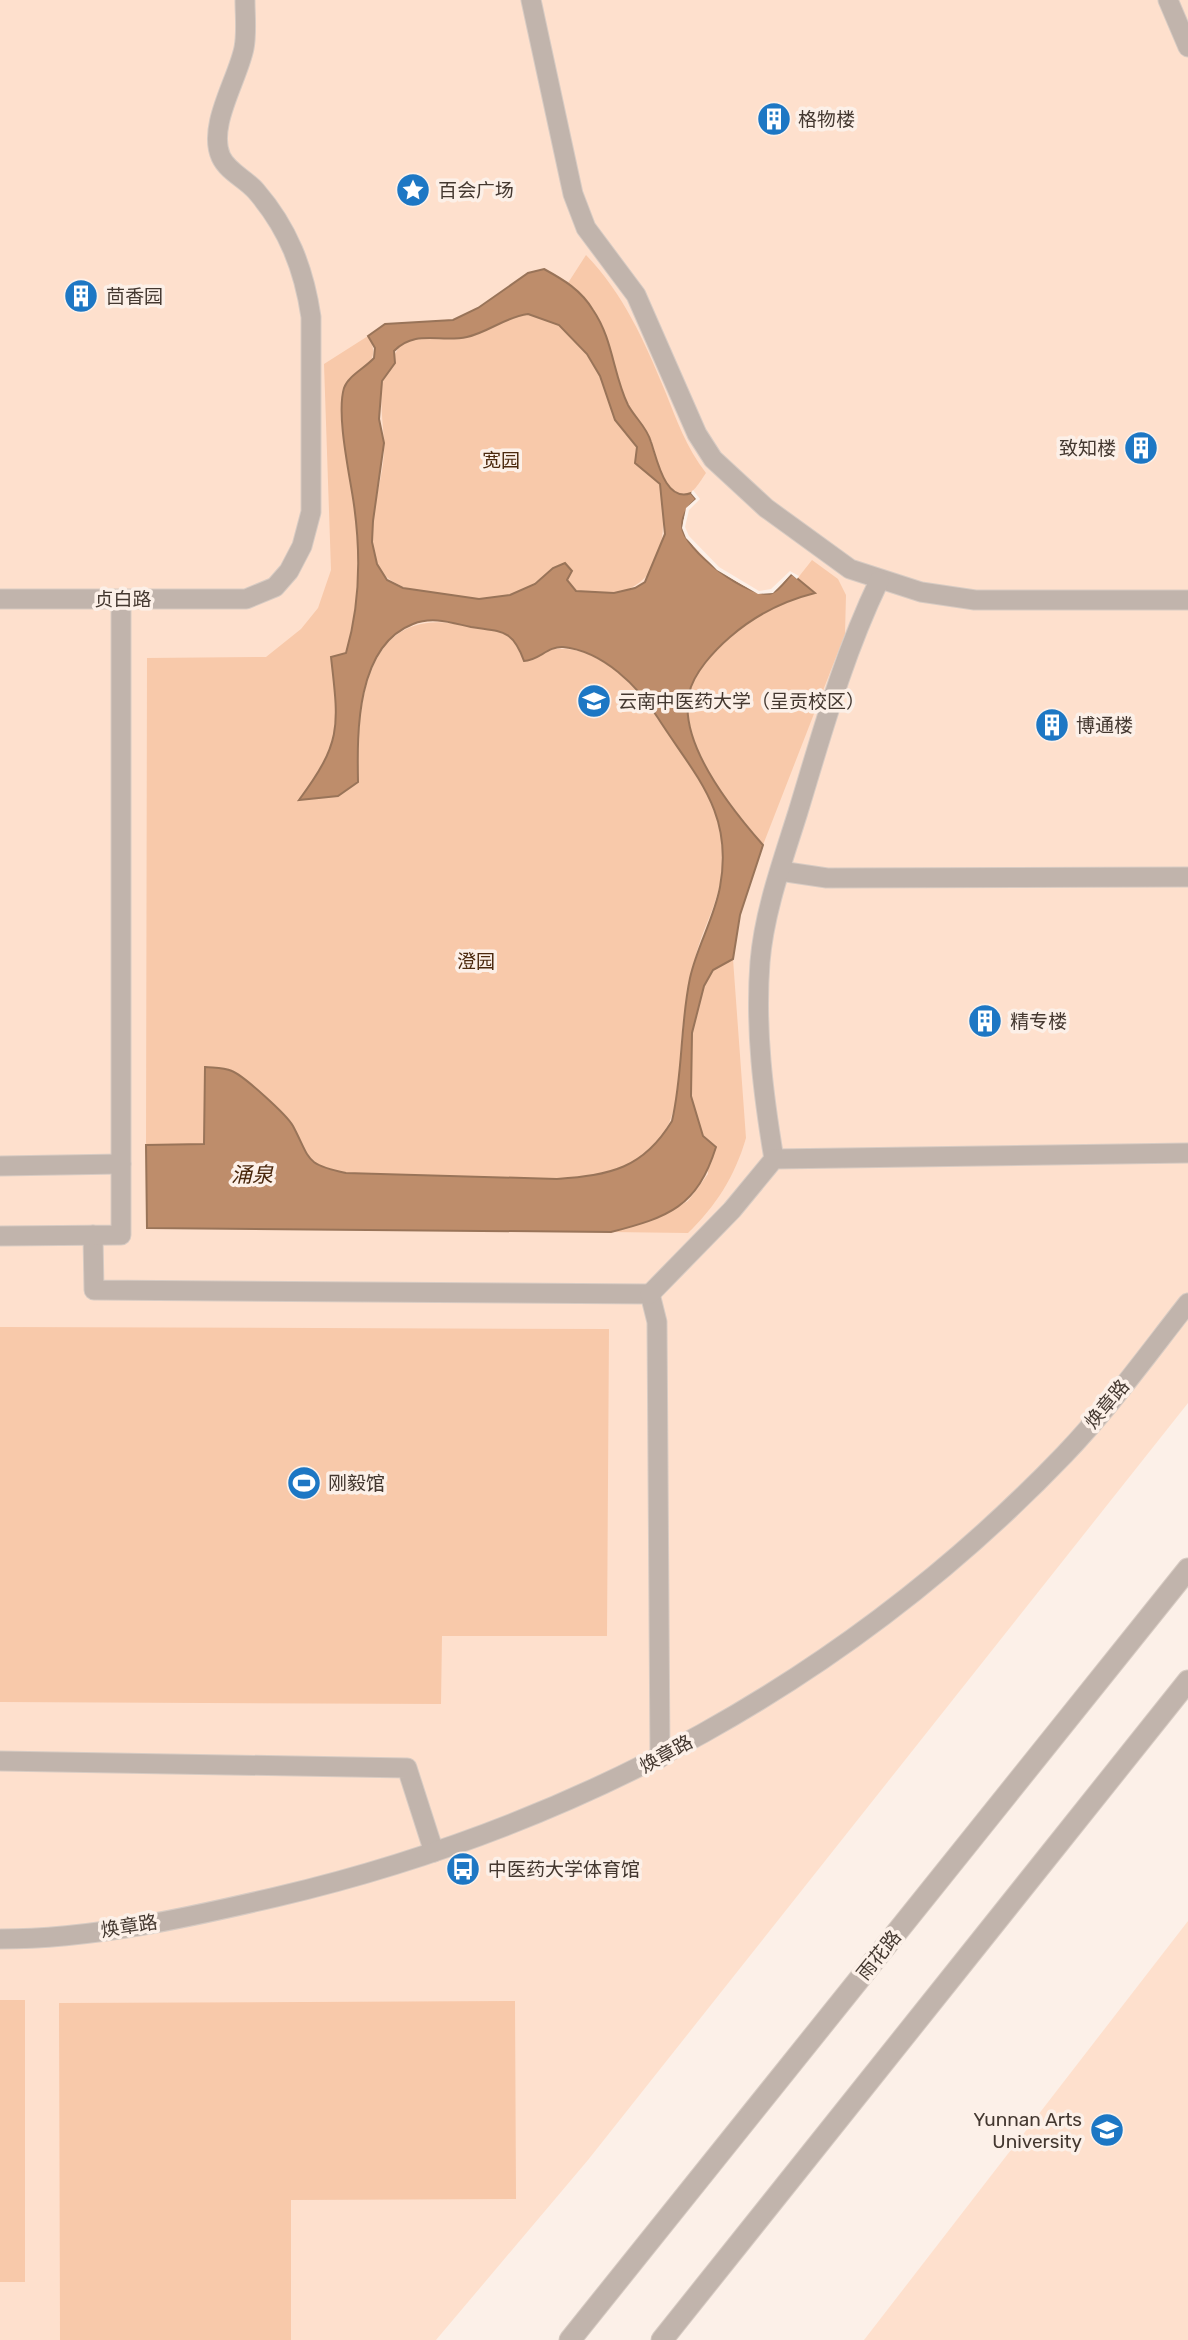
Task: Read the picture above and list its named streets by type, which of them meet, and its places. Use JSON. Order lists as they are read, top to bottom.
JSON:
{
  "streets": {
    "street": ["雨花路"],
    "lane": ["贞白路", "焕章路"]
  },
  "water": ["涌泉"],
  "parks": ["宽园", "澄园"],
  "places": {
    "building": [
      "格物楼",
      "茴香园",
      "致知楼",
      "博通楼",
      "精专楼"
    ],
    "place": ["百会广场"],
    "school or university": ["云南中医药大学（呈贡校区）", "Yunnan Arts University"],
    "sports": ["刚毅馆"],
    "bus stop": ["中医药大学体育馆"]
  }
}
